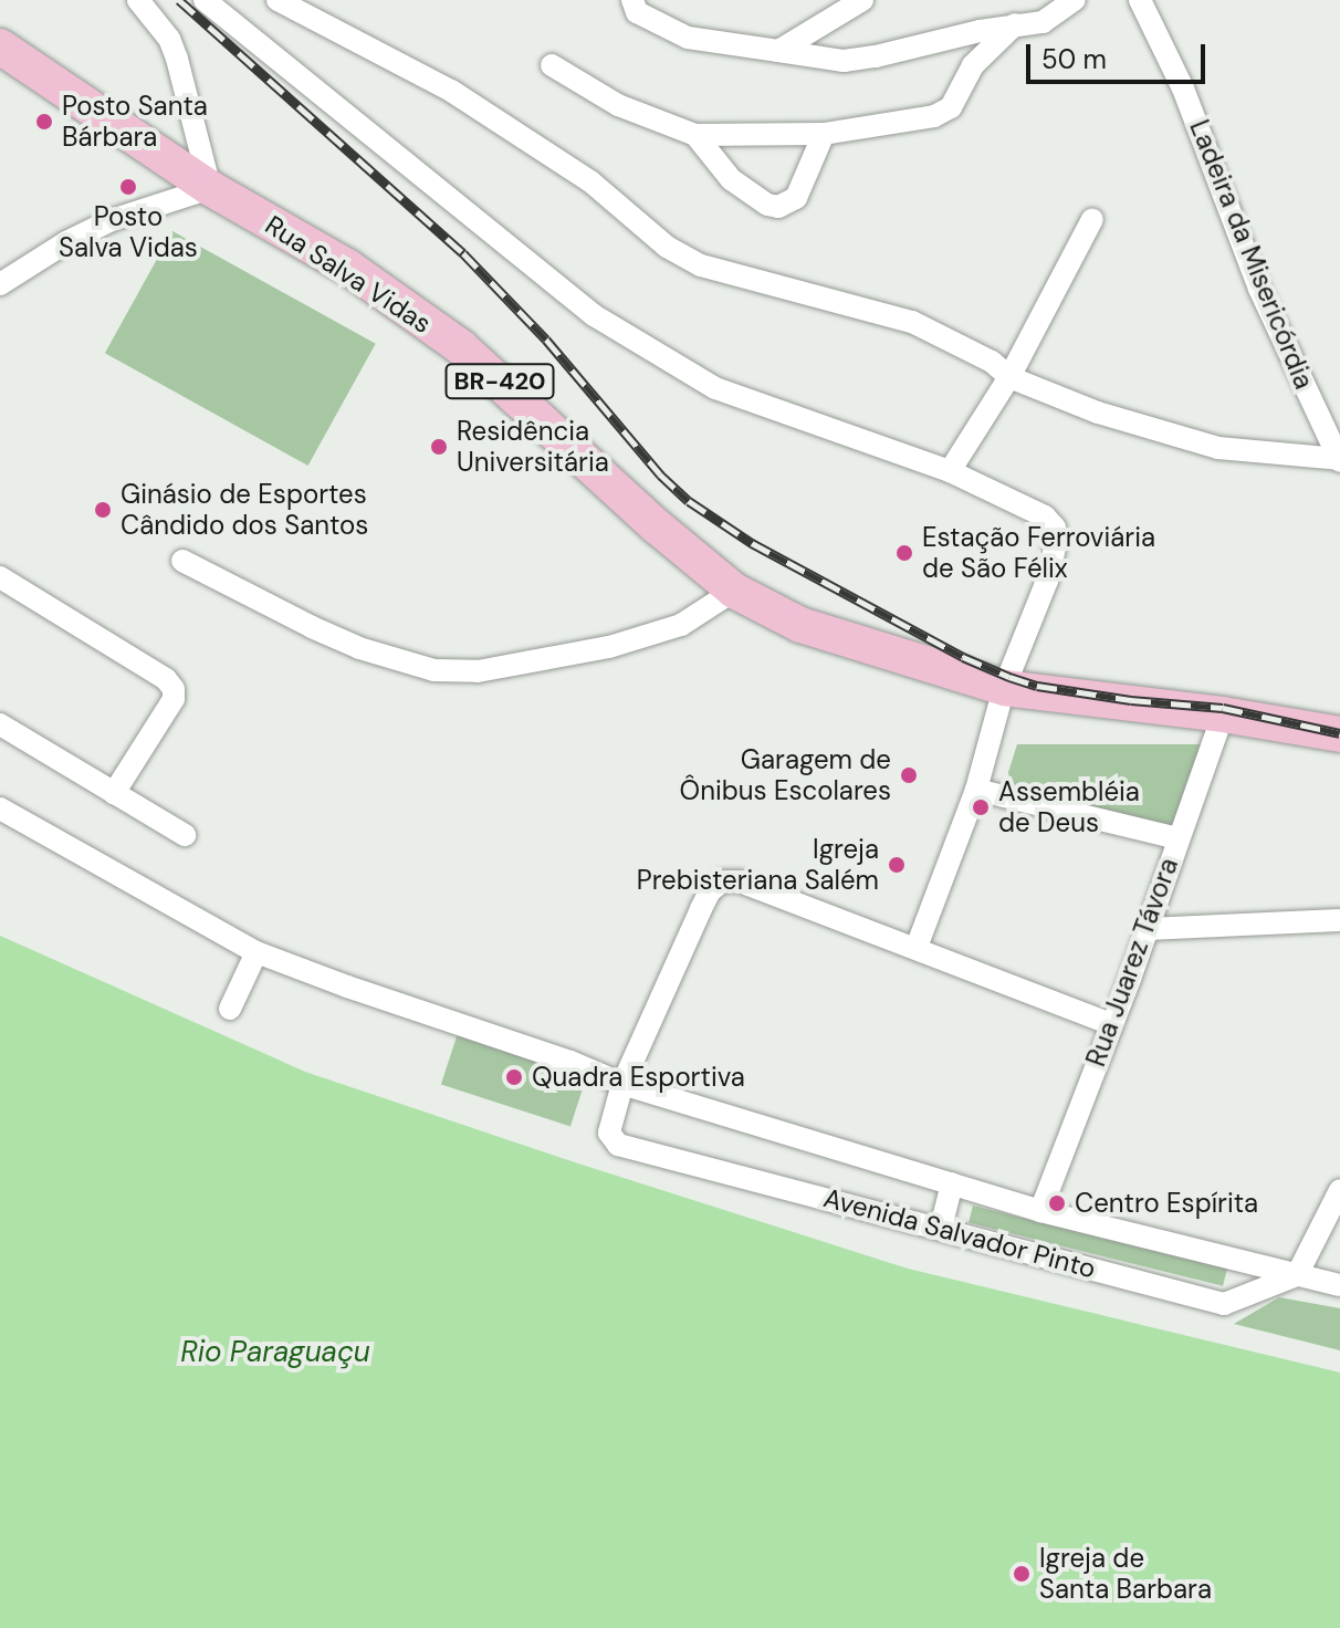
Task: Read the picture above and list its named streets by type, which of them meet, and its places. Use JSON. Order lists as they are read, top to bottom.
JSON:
{
  "streets": {
    "main road": ["Rua Salva Vidas", "BR-420"],
    "street": ["Ladeira da Misericórdia", "Rua Juarez Távora", "Avenida Salvador Pinto"]
  },
  "crossings": [
    ["Rua Salva Vidas", "BR-420"],
    ["BR-420", "Rua Juarez Távora"],
    ["Rua Juarez Távora", "Avenida Salvador Pinto"]
  ],
  "water": ["Rio Paraguaçu"],
  "places": [
    "Posto Santa Bárbara",
    "Posto Salva Vidas",
    "Residência Universitária",
    "Ginásio de Esportes Cândido dos Santos",
    "Estação Ferroviária de São Félix",
    "Garagem de Ônibus Escolares",
    "Assembléia de Deus",
    "Igreja Prebisteriana Salém",
    "Quadra Esportiva",
    "Centro Espírita",
    "Igreja de Santa Barbara"
  ],
  "scale_bar": "50 m"
}
